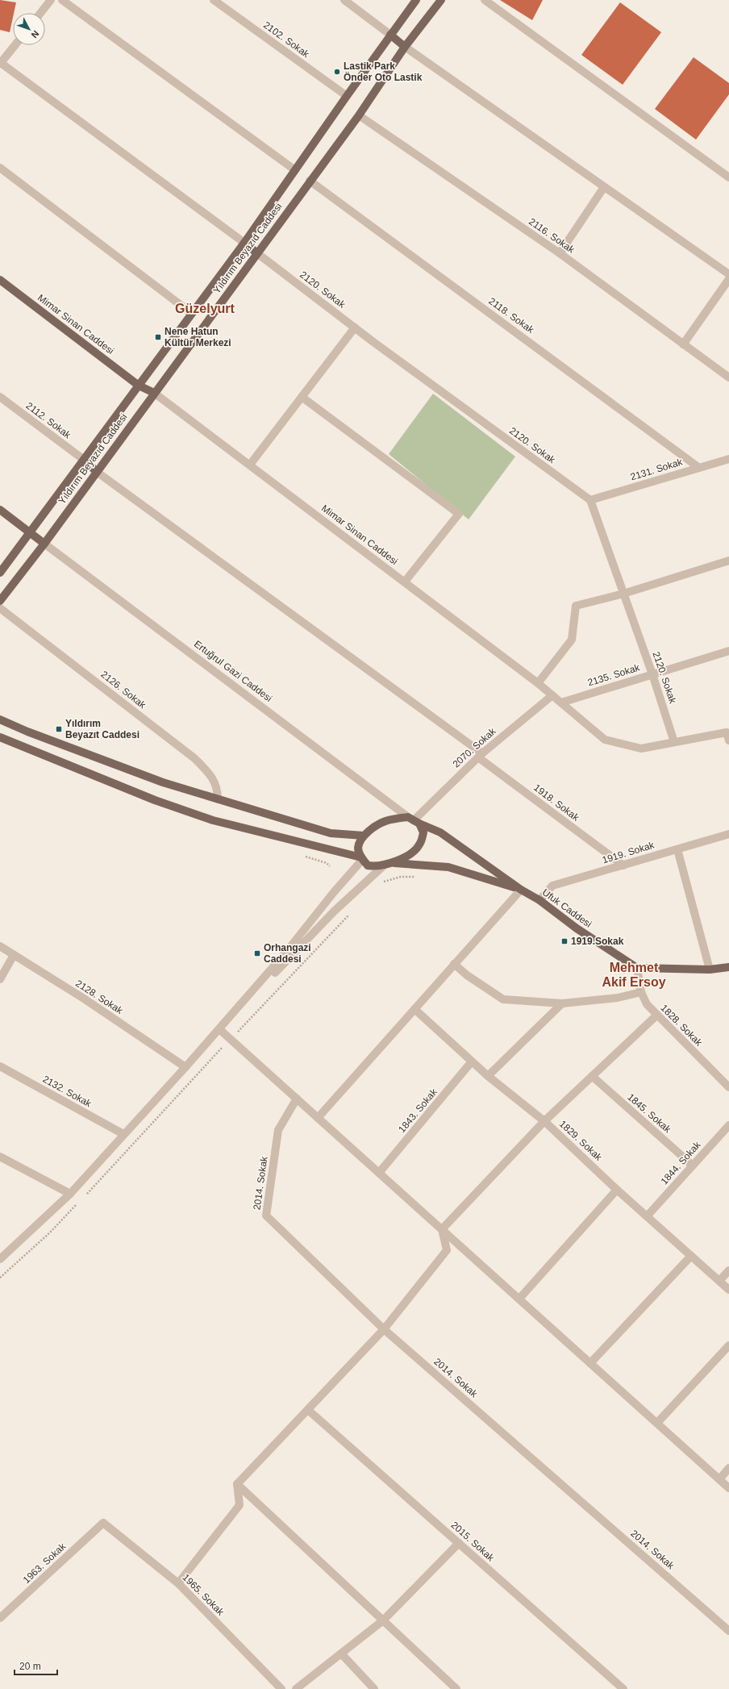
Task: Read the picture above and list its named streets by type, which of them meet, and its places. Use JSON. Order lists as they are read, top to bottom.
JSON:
{
  "streets": {
    "main road": ["Yıldırım Beyazıd Caddesi", "Mimar Sinan Caddesi", "Ufuk Caddesi"],
    "street": [
      "2102. Sokak",
      "2116. Sokak",
      "2120. Sokak",
      "2118. Sokak",
      "2112. Sokak",
      "2131. Sokak",
      "Ertuğrul Gazi Caddesi",
      "2135. Sokak",
      "2126. Sokak",
      "2070. Sokak",
      "1918. Sokak",
      "1919. Sokak",
      "2128. Sokak",
      "1828. Sokak",
      "2132. Sokak",
      "1843. Sokak",
      "1845. Sokak",
      "1829. Sokak",
      "1844. Sokak",
      "2014. Sokak",
      "2015. Sokak",
      "1963. Sokak",
      "1965. Sokak"
    ]
  },
  "crossings": [
    ["2102. Sokak", "Yıldırım Beyazıd Caddesi"],
    ["2116. Sokak", "Yıldırım Beyazıd Caddesi"],
    ["Yıldırım Beyazıd Caddesi", "2120. Sokak"],
    ["Yıldırım Beyazıd Caddesi", "2118. Sokak"],
    ["Yıldırım Beyazıd Caddesi", "Mimar Sinan Caddesi"],
    ["Yıldırım Beyazıd Caddesi", "2112. Sokak"],
    ["Yıldırım Beyazıd Caddesi", "Ertuğrul Gazi Caddesi"],
    ["Yıldırım Beyazıd Caddesi", "1918. Sokak"],
    ["2120. Sokak", "Mimar Sinan Caddesi"],
    ["2120. Sokak", "2131. Sokak"],
    ["2120. Sokak", "2135. Sokak"],
    ["2118. Sokak", "2131. Sokak"],
    ["Mimar Sinan Caddesi", "2135. Sokak"],
    ["Mimar Sinan Caddesi", "2070. Sokak"],
    ["Ertuğrul Gazi Caddesi", "2070. Sokak"],
    ["2070. Sokak", "1918. Sokak"],
    ["1918. Sokak", "1919. Sokak"],
    ["1919. Sokak", "Ufuk Caddesi"],
    ["Ufuk Caddesi", "1828. Sokak"],
    ["1843. Sokak", "1829. Sokak"],
    ["1845. Sokak", "1844. Sokak"],
    ["1829. Sokak", "1844. Sokak"],
    ["1963. Sokak", "1965. Sokak"]
  ],
  "districts": ["Güzelyurt", "Mehmet Akif Ersoy"],
  "places": {
    "other": ["Lastik Park Önder Oto Lastik"],
    "transit": [
      "Nene Hatun Kültür Merkezi",
      "Yıldırım Beyazıt Caddesi",
      "1919.Sokak",
      "Orhangazi Caddesi"
    ]
  },
  "scale_bar": "20 m",
  "north": "bottom right"
}
